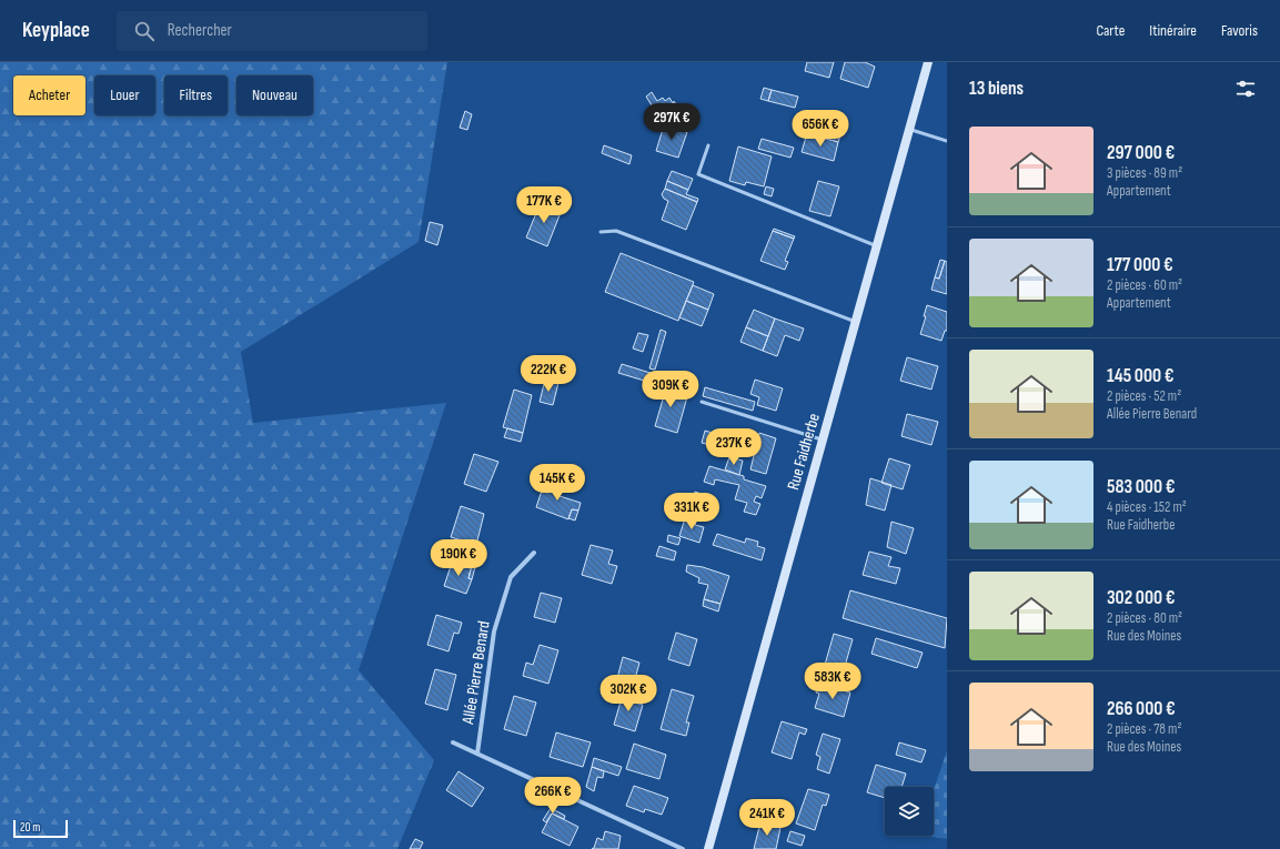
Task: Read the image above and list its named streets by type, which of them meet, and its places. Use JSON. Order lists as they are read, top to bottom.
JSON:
{
  "streets": {
    "main road": ["Rue Faidherbe"],
    "street": ["Allée Pierre Benard"]
  },
  "scale_bar": "20 m",
  "page": {
    "header": "Keyplace",
    "search": "Rechercher",
    "nav": ["Carte", "Itinéraire", "Favoris"],
    "heading": "13 biens",
    "chip": [
      "Acheter",
      "Louer",
      "Filtres",
      "Nouveau"
    ],
    "price": [
      "297K €",
      "656K €",
      "177K €",
      "222K €",
      "309K €",
      "237K €",
      "145K €",
      "331K €",
      "190K €",
      "583K €",
      "302K €",
      "266K €",
      "241K €"
    ],
    "list": [
      {
        "name": "297 000 €",
        "note": "3 pièces · 89 m² · Appartement"
      },
      {
        "name": "177 000 €",
        "note": "2 pièces · 60 m² · Appartement"
      },
      {
        "name": "145 000 €",
        "note": "2 pièces · 52 m² · Allée Pierre Benard"
      },
      {
        "name": "583 000 €",
        "note": "4 pièces · 152 m² · Rue Faidherbe"
      },
      {
        "name": "302 000 €",
        "note": "2 pièces · 80 m² · Rue des Moines"
      },
      {
        "name": "266 000 €",
        "note": "2 pièces · 78 m² · Rue des Moines"
      }
    ],
    "scale": "20 m"
  }
}
